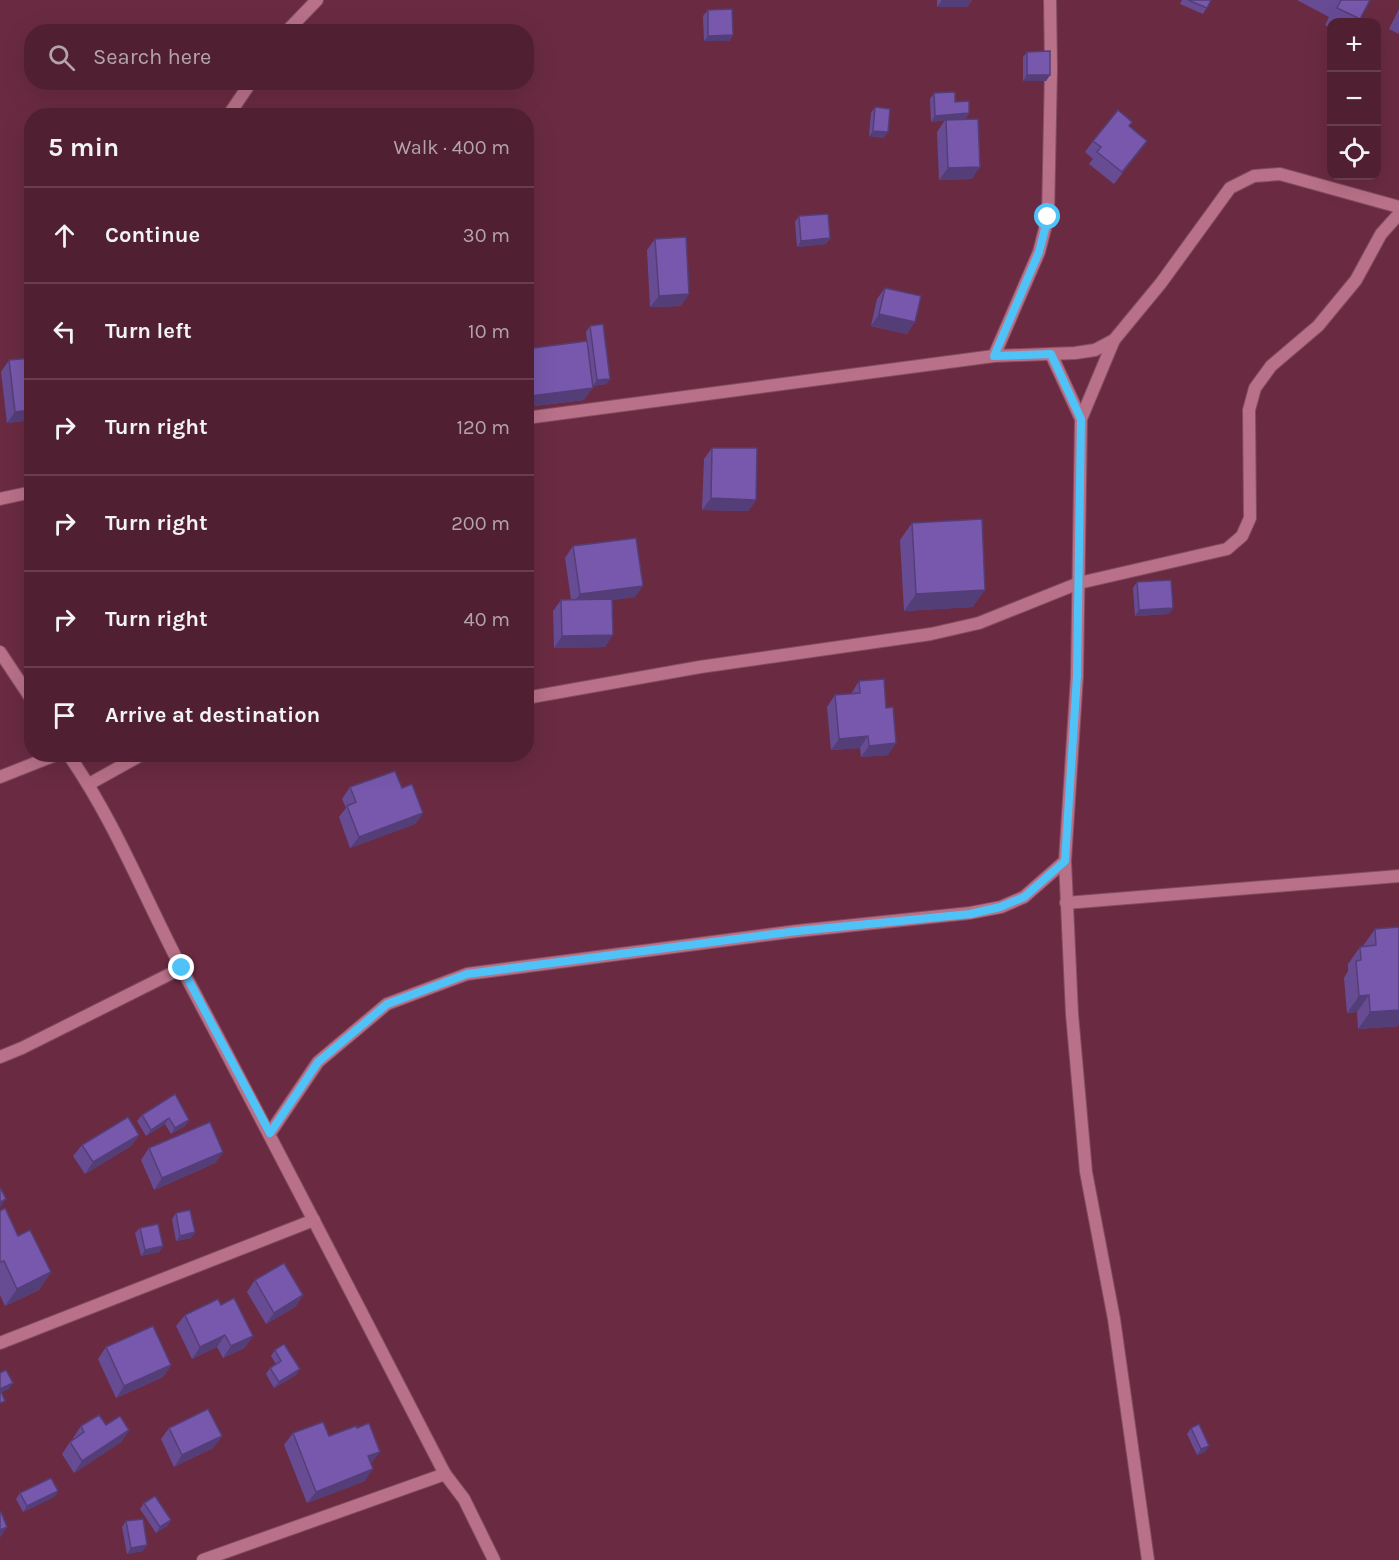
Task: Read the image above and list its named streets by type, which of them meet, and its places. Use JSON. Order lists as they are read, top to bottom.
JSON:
{
  "page": {
    "map_buttons": ["+", "−"],
    "search": "Search here",
    "heading": ["5 min", "Walk · 400 m"],
    "list": [
      ["Continue", "30 m"],
      ["Turn left", "10 m"],
      ["Turn right", "120 m"],
      ["Turn right", "200 m"],
      ["Turn right", "40 m"],
      "Arrive at destination"
    ]
  }
}
